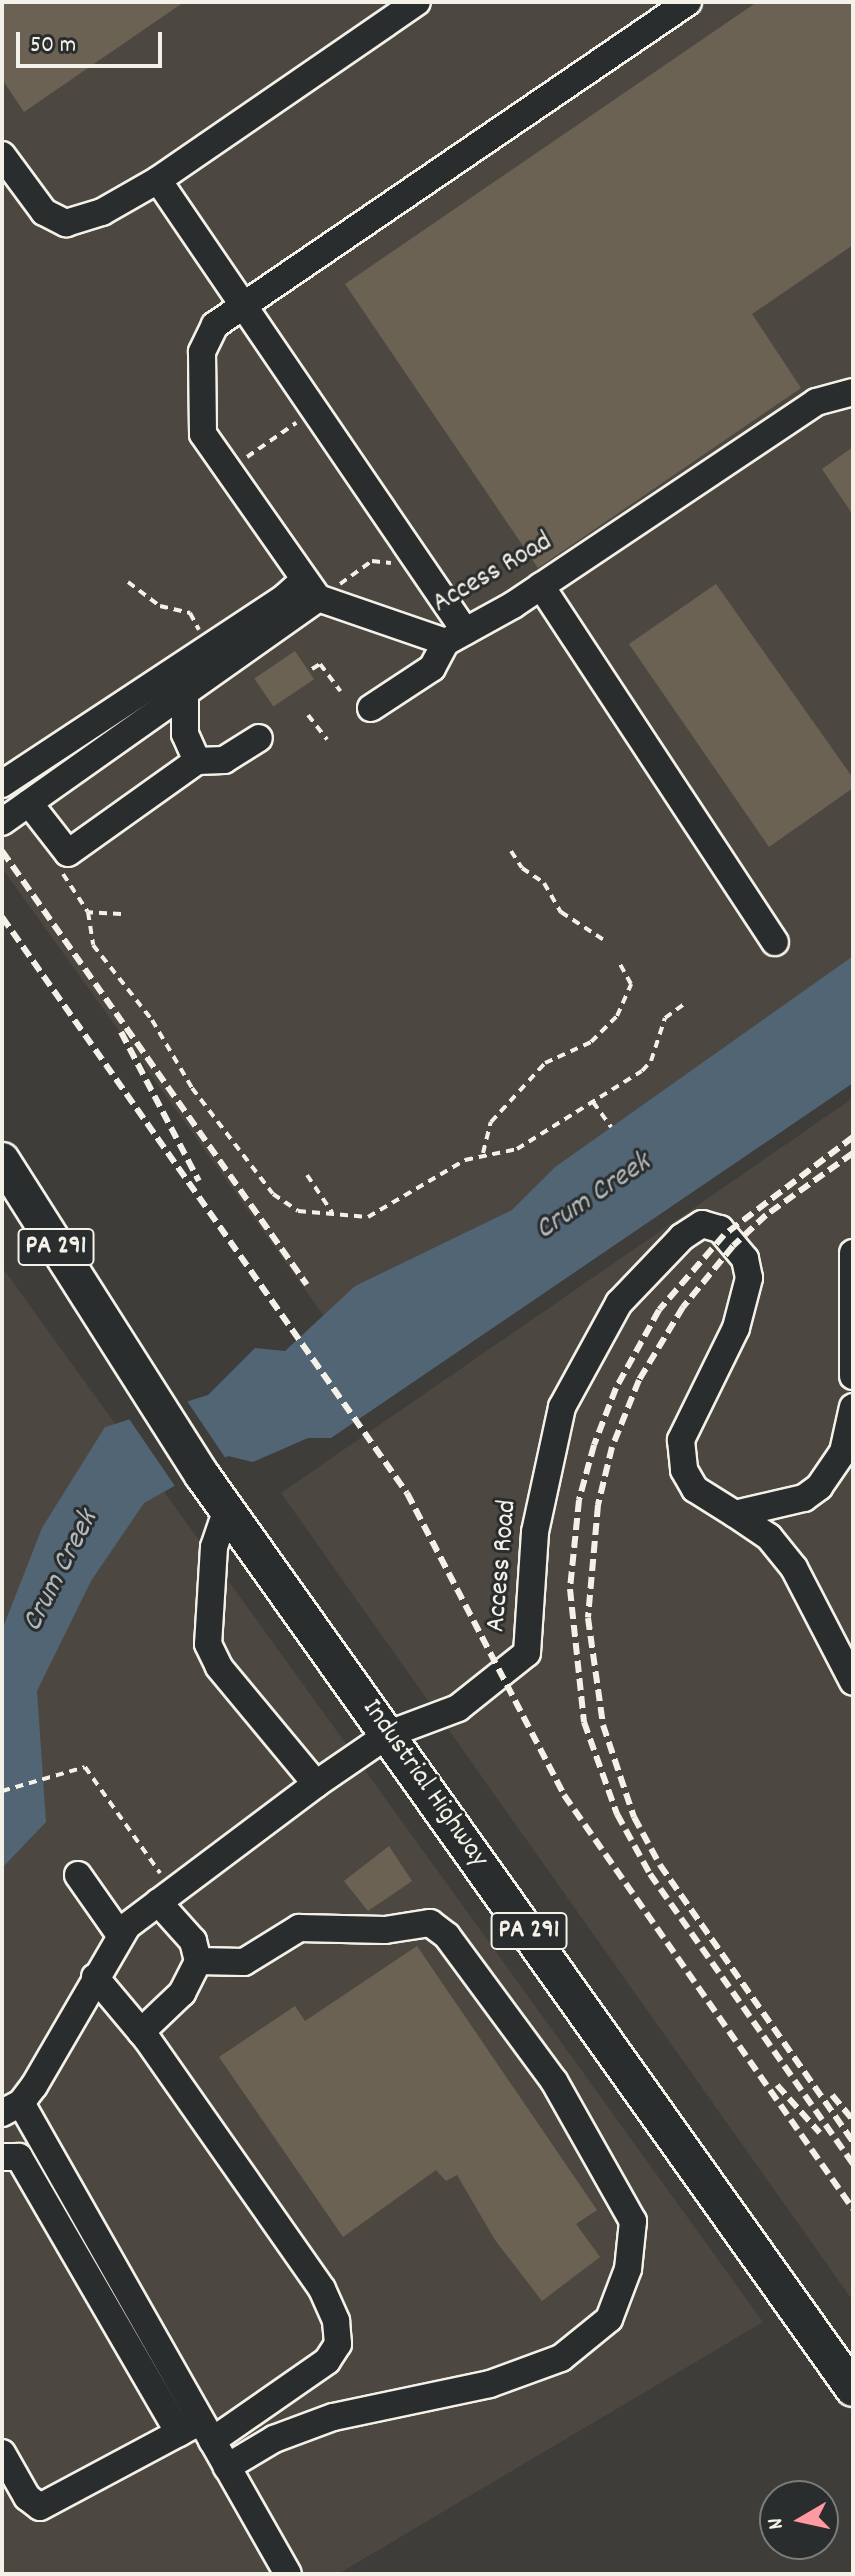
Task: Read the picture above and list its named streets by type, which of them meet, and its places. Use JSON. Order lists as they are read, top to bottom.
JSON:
{
  "streets": {
    "main road": ["PA 291", "Industrial Highway"],
    "lane": ["Access Road"]
  },
  "crossings": [
    ["Access Road", "Industrial Highway"]
  ],
  "water": ["Crum Creek"],
  "scale_bar": "50 m",
  "north": "left"
}
